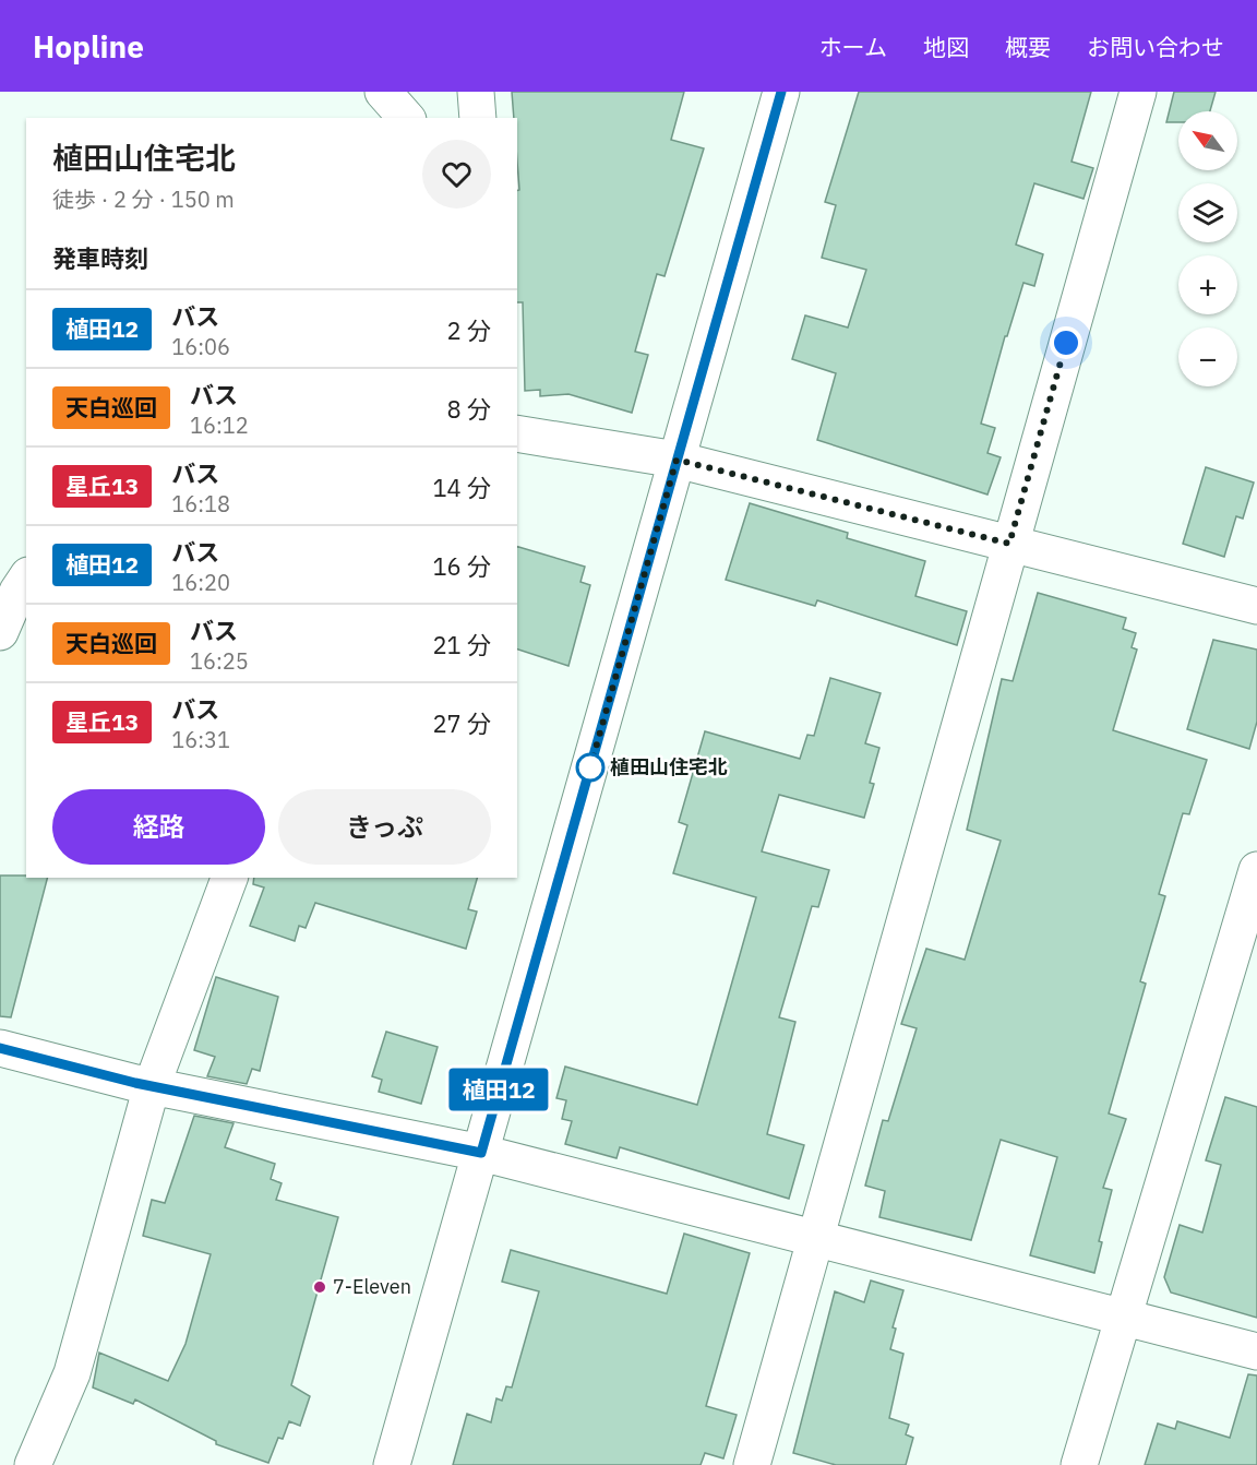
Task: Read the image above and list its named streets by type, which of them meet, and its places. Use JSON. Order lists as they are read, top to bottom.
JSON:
{
  "places": ["植田山住宅北", "7-Eleven"],
  "lines": ["bus line 植田12"],
  "north": "top left",
  "page": {
    "header": "Hopline",
    "nav": [
      "ホーム",
      "地図",
      "概要",
      "お問い合わせ"
    ],
    "on_map": "植田12",
    "map_buttons": ["+", "−"],
    "heading": [
      ["植田山住宅北", "徒歩 · 2 分 · 150 m"],
      "発車時刻"
    ],
    "list": [
      {
        "mark": "植田12",
        "name": "バス",
        "note": "16:06",
        "value": "2 分"
      },
      {
        "mark": "天白巡回",
        "name": "バス",
        "note": "16:12",
        "value": "8 分"
      },
      {
        "mark": "星丘13",
        "name": "バス",
        "note": "16:18",
        "value": "14 分"
      },
      {
        "mark": "植田12",
        "name": "バス",
        "note": "16:20",
        "value": "16 分"
      },
      {
        "mark": "天白巡回",
        "name": "バス",
        "note": "16:25",
        "value": "21 分"
      },
      {
        "mark": "星丘13",
        "name": "バス",
        "note": "16:31",
        "value": "27 分"
      }
    ],
    "buttons": ["経路", "きっぷ"]
  }
}
